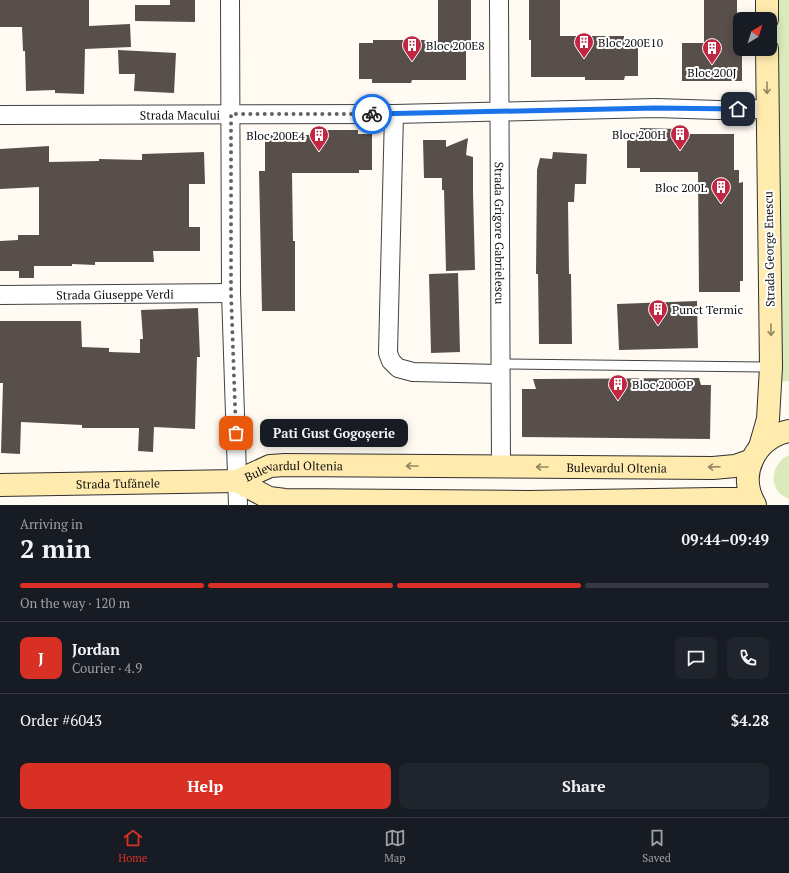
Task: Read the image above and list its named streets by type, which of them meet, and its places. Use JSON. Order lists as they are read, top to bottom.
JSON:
{
  "streets": {
    "street": [
      "Strada Macului",
      "Strada Grigore Gabrielescu",
      "Strada George Enescu",
      "Strada Giuseppe Verdi",
      "Bulevardul Oltenia",
      "Strada Tufănele"
    ]
  },
  "crossings": [
    ["Strada Macului", "Strada Grigore Gabrielescu"],
    ["Strada Macului", "Strada George Enescu"],
    ["Strada Grigore Gabrielescu", "Bulevardul Oltenia"],
    ["Strada George Enescu", "Bulevardul Oltenia"],
    ["Bulevardul Oltenia", "Strada Tufănele"]
  ],
  "one_way": ["Strada George Enescu"],
  "places": {
    "building": [
      "Bloc 200E10",
      "Bloc 200E8",
      "Bloc 200J",
      "Bloc 200H",
      "Bloc 200E4",
      "Bloc 200L",
      "Punct Termic",
      "Bloc 200OP"
    ],
    "other": ["Pati Gust Gogoșerie"]
  },
  "north": "top right",
  "page": {
    "bubble": "Pati Gust Gogoșerie",
    "heading": ["2 min", "Arriving in", "09:44–09:49"],
    "panel": [
      "Jordan",
      "Courier · 4.9",
      "Order #6043",
      "$4.28"
    ],
    "bar": "On the way · 120 m",
    "round": "J",
    "buttons": ["Help", "Share"],
    "tabs": ["Home", "Map", "Saved"]
  }
}
